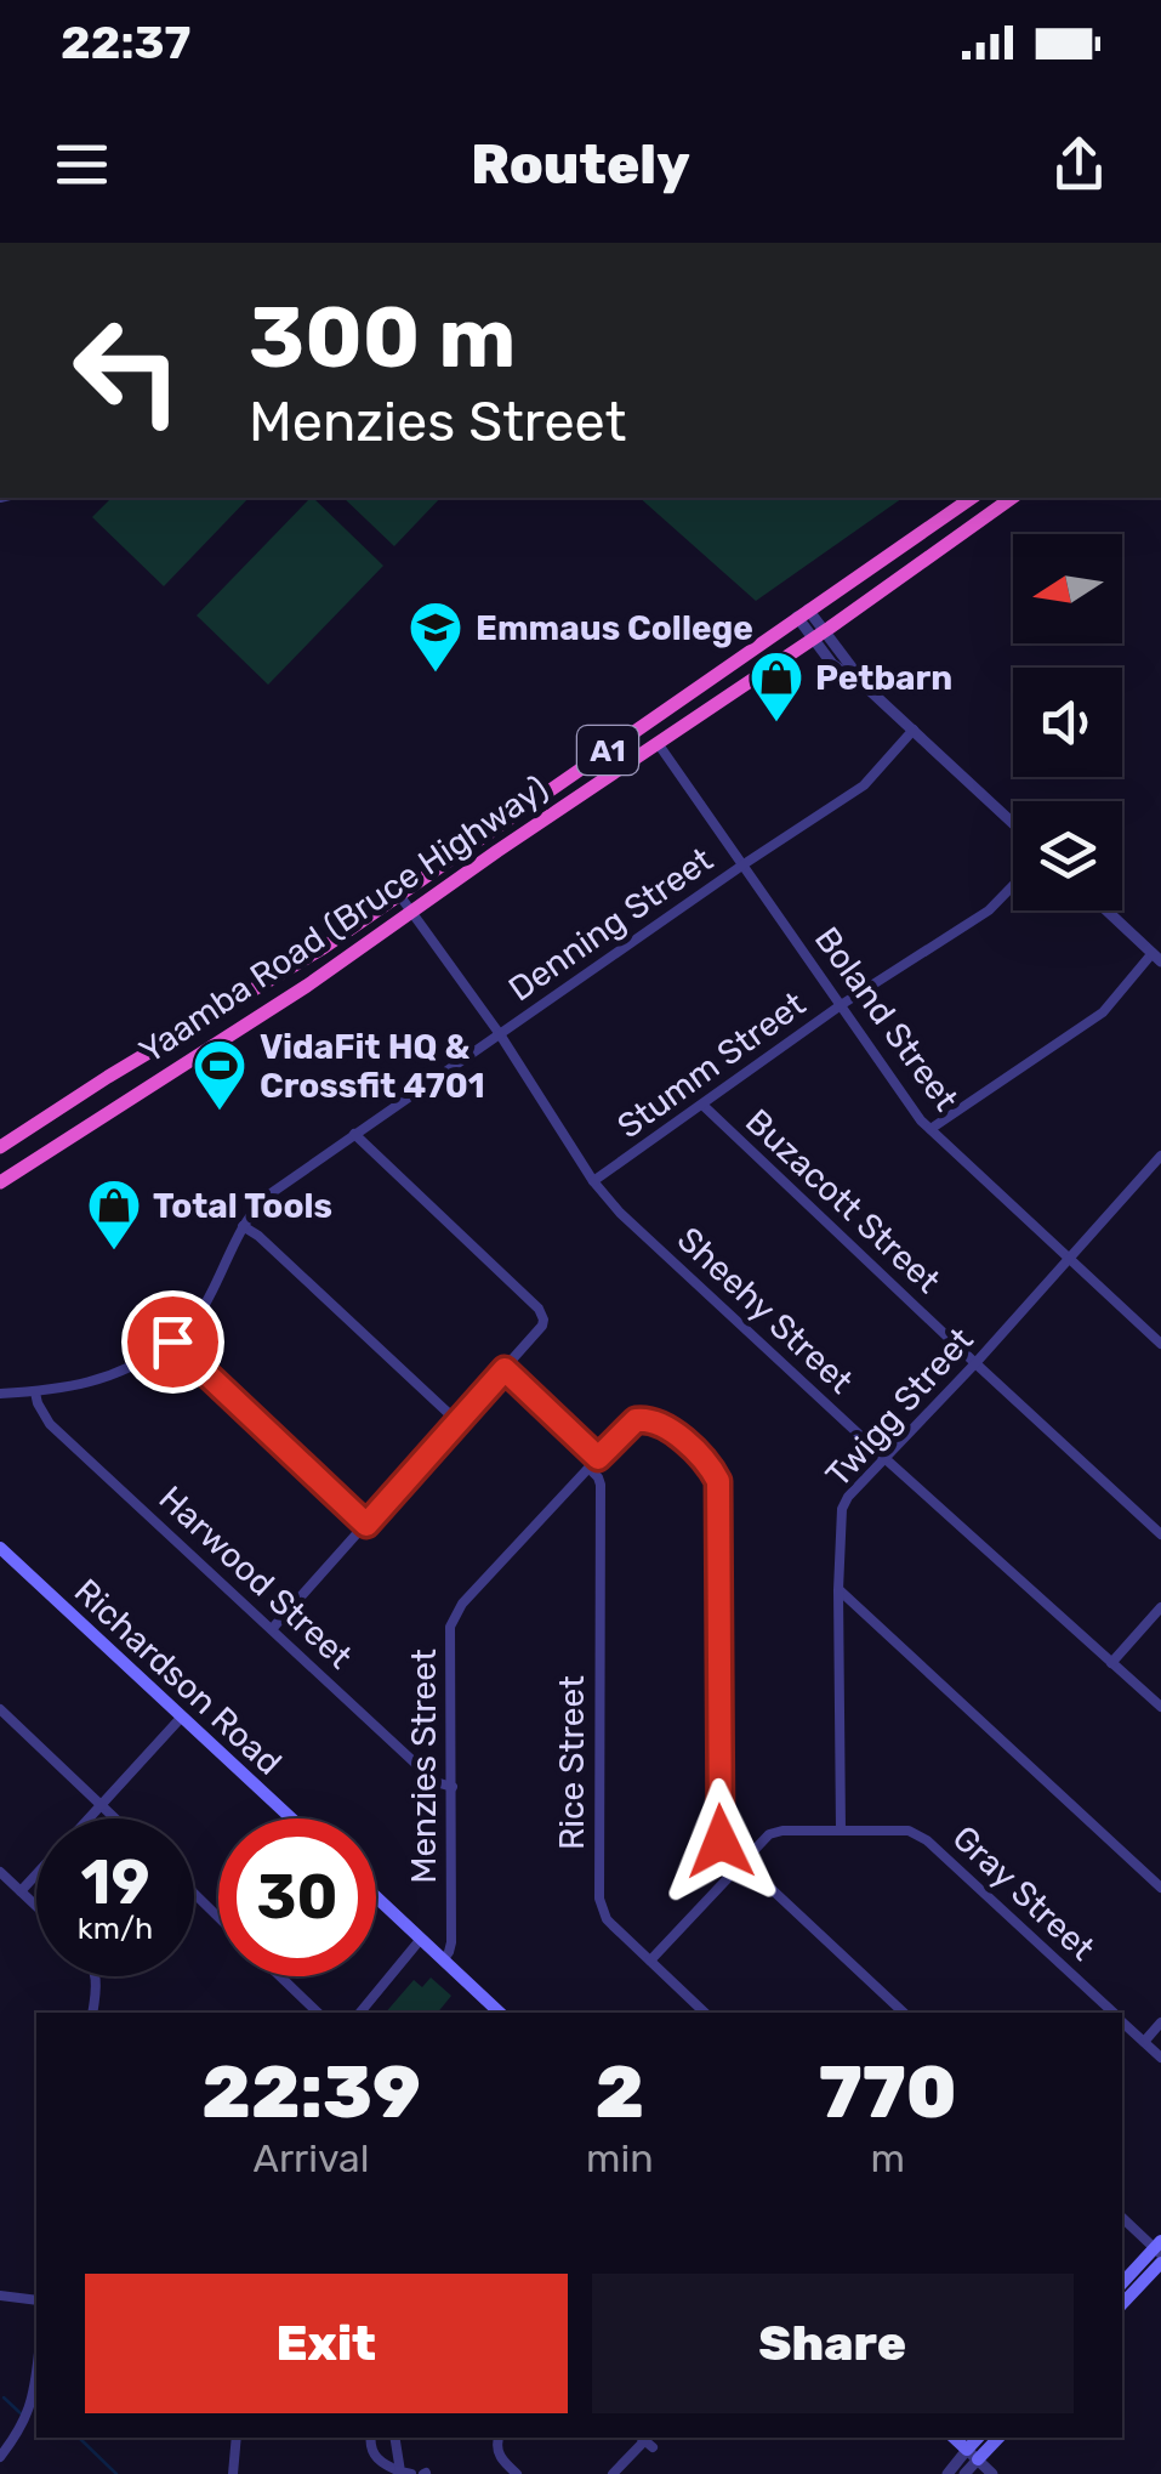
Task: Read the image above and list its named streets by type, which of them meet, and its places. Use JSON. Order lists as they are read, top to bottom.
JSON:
{
  "streets": {
    "highway": ["A1", "Yaamba Road (Bruce Highway)"],
    "main road": ["Richardson Road"],
    "street": [
      "Denning Street",
      "Boland Street",
      "Stumm Street",
      "Buzacott Street",
      "Sheehy Street",
      "Twigg Street",
      "Harwood Street",
      "Rice Street",
      "Menzies Street",
      "Gray Street"
    ]
  },
  "crossings": [
    ["Yaamba Road (Bruce Highway)", "Boland Street"],
    ["Yaamba Road (Bruce Highway)", "Sheehy Street"],
    ["Denning Street", "Boland Street"],
    ["Denning Street", "Sheehy Street"],
    ["Denning Street", "Harwood Street"],
    ["Boland Street", "Stumm Street"],
    ["Boland Street", "Twigg Street"],
    ["Stumm Street", "Buzacott Street"],
    ["Stumm Street", "Sheehy Street"],
    ["Buzacott Street", "Twigg Street"],
    ["Sheehy Street", "Twigg Street"],
    ["Twigg Street", "Gray Street"],
    ["Harwood Street", "Menzies Street"],
    ["Rice Street", "Menzies Street"],
    ["Rice Street", "Gray Street"],
    ["Menzies Street", "Gray Street"]
  ],
  "places": {
    "school or university": ["Emmaus College"],
    "shop": ["Petbarn", "Total Tools"],
    "sports": ["VidaFit HQ & Crossfit 4701"]
  },
  "north": "left",
  "page": {
    "status": "22:37",
    "header": "Routely",
    "turn": ["300 m", "Menzies Street"],
    "speed": "19 km/h",
    "limit": "30",
    "eta": [
      "22:39",
      "Arrival",
      "2",
      "min",
      "770",
      "m"
    ],
    "buttons": ["Exit", "Share"]
  }
}
